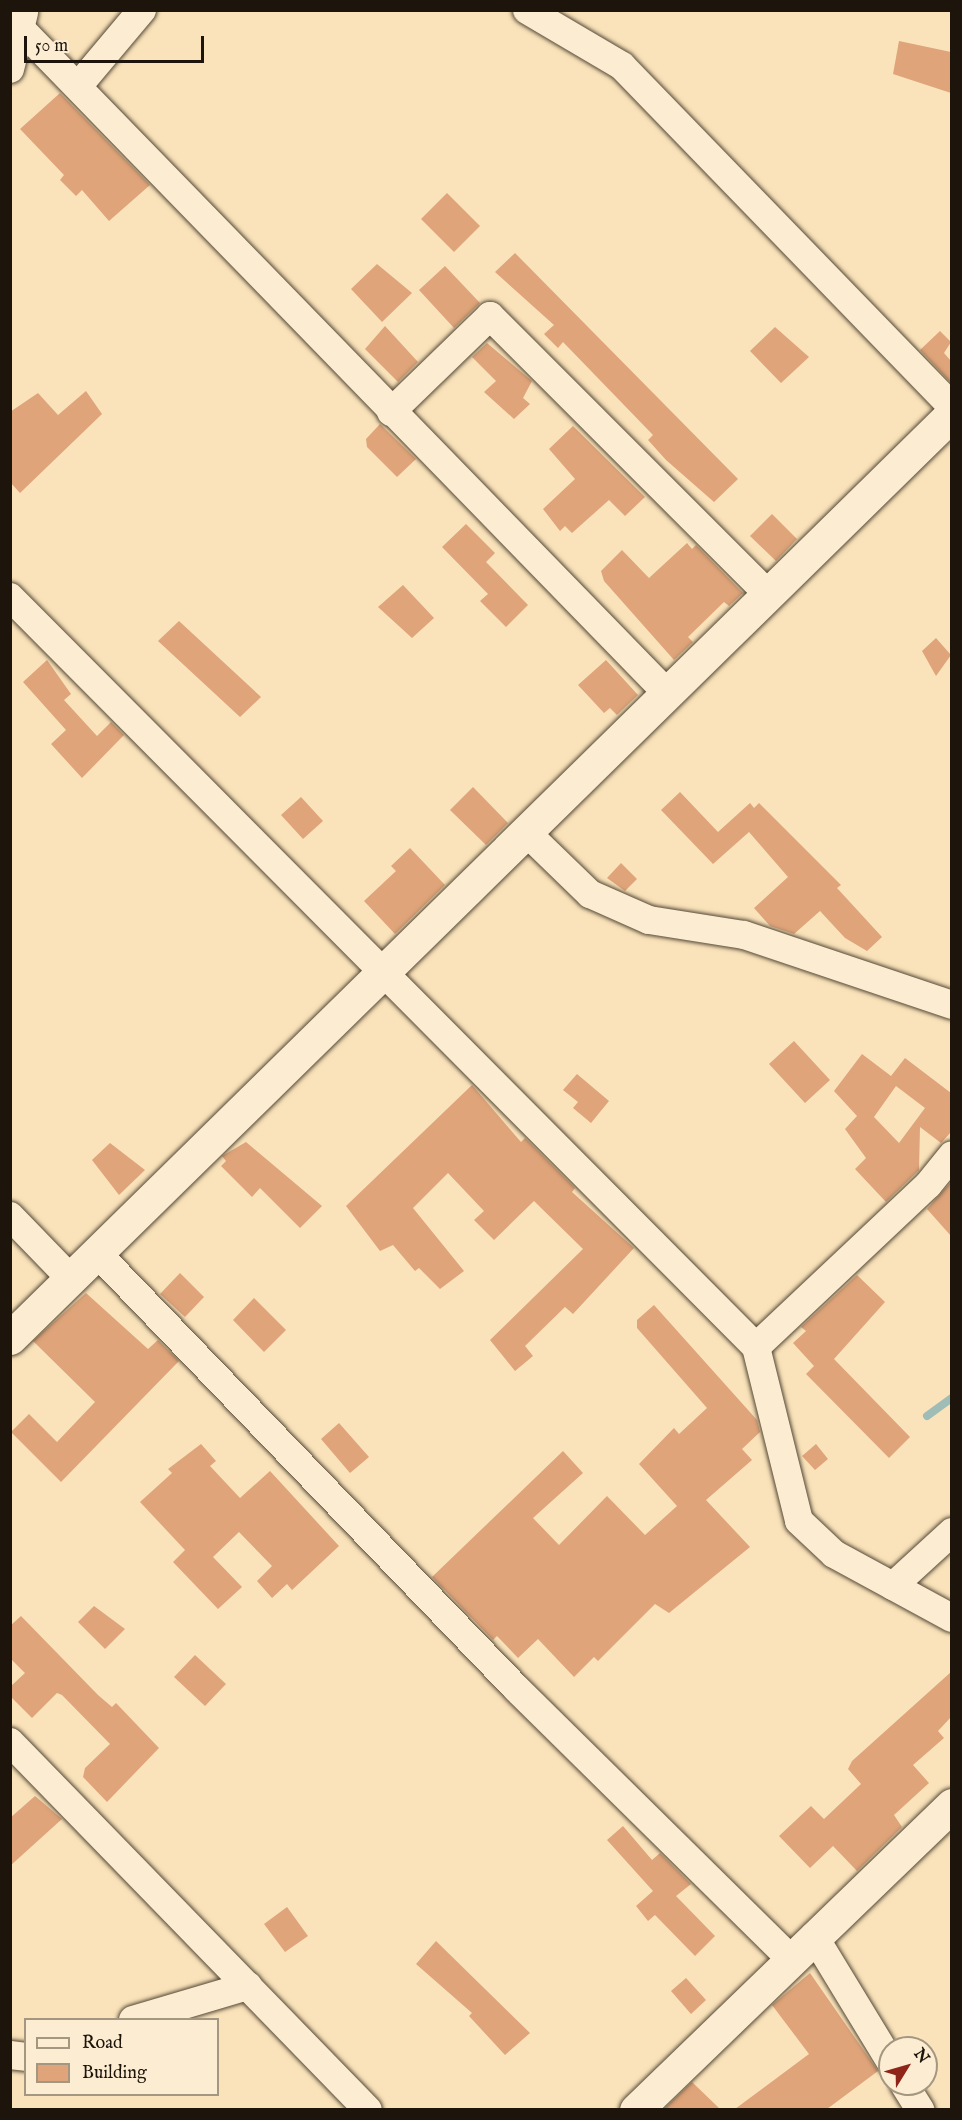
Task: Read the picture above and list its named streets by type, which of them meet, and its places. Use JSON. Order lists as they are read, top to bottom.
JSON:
{
  "legend": ["Road", "Building"],
  "scale_bar": "50 m",
  "north": "top right"
}
